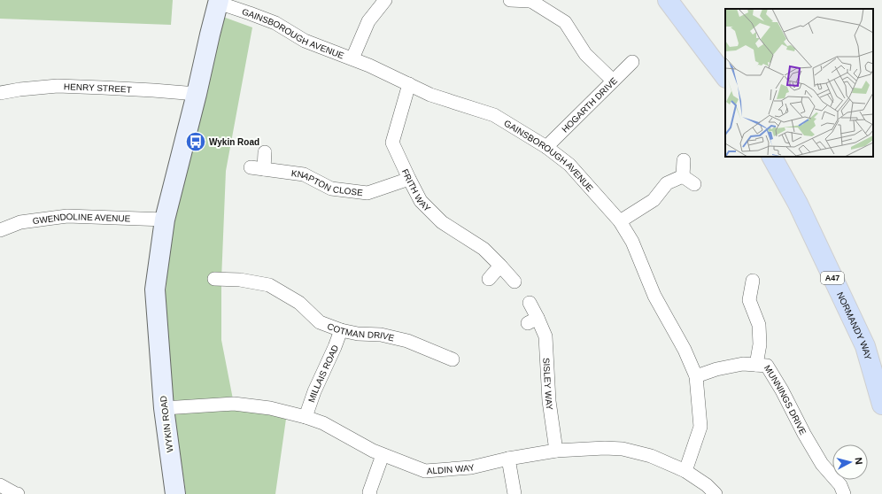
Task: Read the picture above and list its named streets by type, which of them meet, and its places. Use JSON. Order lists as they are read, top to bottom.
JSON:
{
  "streets": {
    "main road": ["A47", "NORMANDY WAY"],
    "street": [
      "GAINSBOROUGH AVENUE",
      "HENRY STREET",
      "HOGARTH DRIVE",
      "KNAPTON CLOSE",
      "FRITH WAY",
      "GWENDOLINE AVENUE",
      "COTMAN DRIVE",
      "MILLAIS ROAD",
      "SISLEY WAY",
      "MUNNINGS DRIVE",
      "WYKIN ROAD",
      "ALDIN WAY"
    ]
  },
  "crossings": [
    ["GAINSBOROUGH AVENUE", "HOGARTH DRIVE"],
    ["GAINSBOROUGH AVENUE", "FRITH WAY"],
    ["GAINSBOROUGH AVENUE", "MUNNINGS DRIVE"],
    ["GAINSBOROUGH AVENUE", "WYKIN ROAD"],
    ["GAINSBOROUGH AVENUE", "ALDIN WAY"],
    ["HENRY STREET", "WYKIN ROAD"],
    ["KNAPTON CLOSE", "FRITH WAY"],
    ["GWENDOLINE AVENUE", "WYKIN ROAD"],
    ["COTMAN DRIVE", "MILLAIS ROAD"],
    ["MILLAIS ROAD", "ALDIN WAY"],
    ["SISLEY WAY", "ALDIN WAY"],
    ["WYKIN ROAD", "ALDIN WAY"]
  ],
  "places": {
    "bus stop": ["Wykin Road"]
  },
  "north": "right"
}
